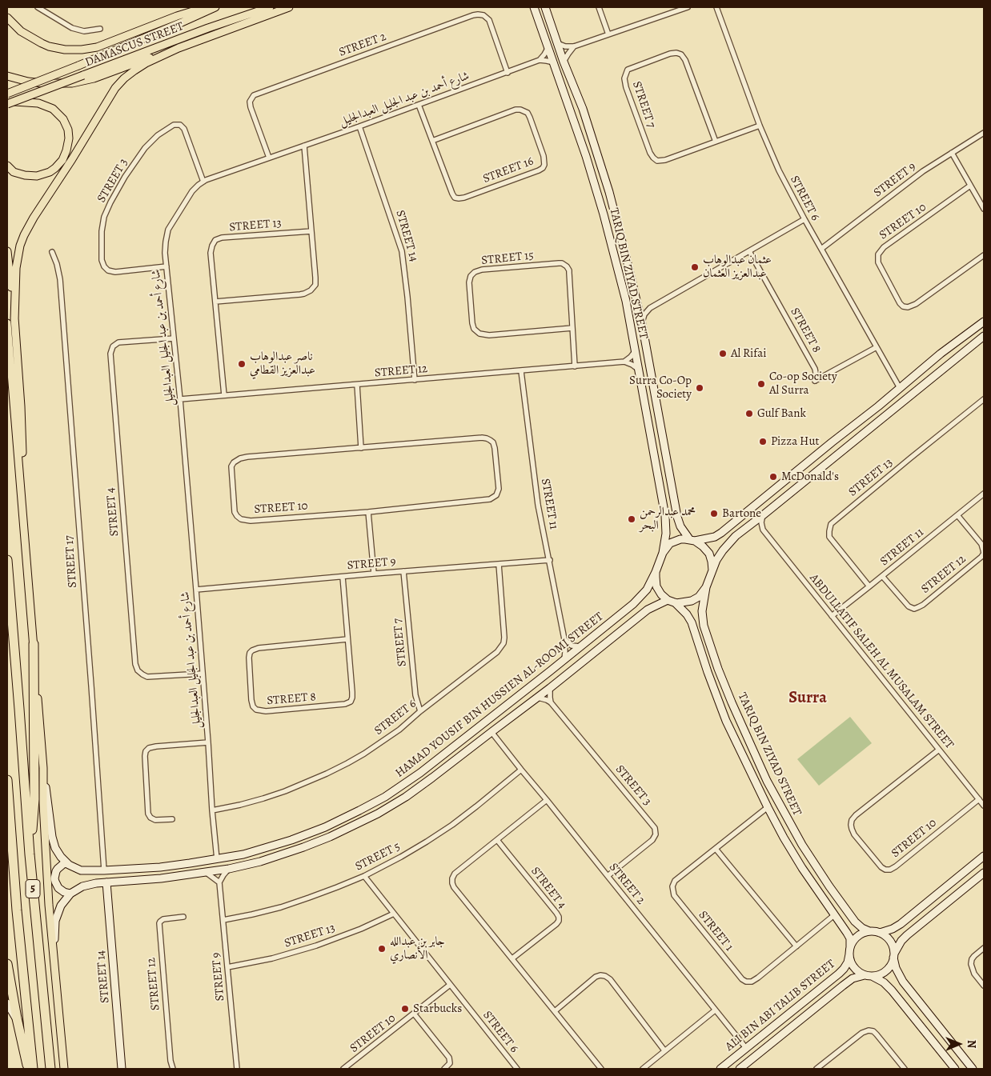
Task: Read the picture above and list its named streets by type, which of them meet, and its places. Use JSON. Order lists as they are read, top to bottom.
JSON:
{
  "streets": {
    "highway": ["5"],
    "main road": ["DAMASCUS STREET"],
    "street": [
      "STREET 2",
      "شارع أحمد بن عبد الجليل العبدالجليل",
      "STREET 7",
      "STREET 16",
      "STREET 9",
      "STREET 3",
      "STREET 6",
      "STREET 10",
      "STREET 13",
      "STREET 14",
      "STREET 15",
      "TARIQ BIN ZIYAD STREET",
      "STREET 8",
      "STREET 12",
      "STREET 11",
      "STREET 4",
      "STREET 17",
      "ABDULLATIF SALEH AL MUSALAM STREET",
      "HAMAD YOUSIF BIN HUSSIEN AL-ROOMI STREET",
      "STREET 5",
      "STREET 1",
      "ALI BIN ABI TALIB STREET"
    ]
  },
  "crossings": [
    ["STREET 2", "شارع أحمد بن عبد الجليل العبدالجليل"],
    ["STREET 2", "STREET 3"],
    ["STREET 2", "HAMAD YOUSIF BIN HUSSIEN AL-ROOMI STREET"],
    ["STREET 2", "STREET 5"],
    ["STREET 2", "ALI BIN ABI TALIB STREET"],
    ["شارع أحمد بن عبد الجليل العبدالجليل", "STREET 16"],
    ["شارع أحمد بن عبد الجليل العبدالجليل", "STREET 9"],
    ["شارع أحمد بن عبد الجليل العبدالجليل", "STREET 3"],
    ["شارع أحمد بن عبد الجليل العبدالجليل", "STREET 6"],
    ["شارع أحمد بن عبد الجليل العبدالجليل", "STREET 14"],
    ["شارع أحمد بن عبد الجليل العبدالجليل", "STREET 12"],
    ["شارع أحمد بن عبد الجليل العبدالجليل", "STREET 4"],
    ["شارع أحمد بن عبد الجليل العبدالجليل", "HAMAD YOUSIF BIN HUSSIEN AL-ROOMI STREET"],
    ["STREET 7", "STREET 9"],
    ["STREET 7", "STREET 6"],
    ["STREET 9", "STREET 6"],
    ["STREET 9", "STREET 13"],
    ["STREET 9", "STREET 8"],
    ["STREET 9", "STREET 11"],
    ["STREET 9", "STREET 5"],
    ["STREET 3", "HAMAD YOUSIF BIN HUSSIEN AL-ROOMI STREET"],
    ["STREET 6", "STREET 10"],
    ["STREET 6", "STREET 13"],
    ["STREET 6", "STREET 8"],
    ["STREET 6", "STREET 5"],
    ["STREET 10", "ABDULLATIF SALEH AL MUSALAM STREET"],
    ["STREET 13", "STREET 12"],
    ["STREET 13", "STREET 11"],
    ["STREET 14", "STREET 12"],
    ["STREET 14", "HAMAD YOUSIF BIN HUSSIEN AL-ROOMI STREET"],
    ["STREET 15", "STREET 12"],
    ["TARIQ BIN ZIYAD STREET", "HAMAD YOUSIF BIN HUSSIEN AL-ROOMI STREET"],
    ["TARIQ BIN ZIYAD STREET", "STREET 1"],
    ["TARIQ BIN ZIYAD STREET", "ALI BIN ABI TALIB STREET"],
    ["STREET 12", "STREET 11"],
    ["STREET 11", "ABDULLATIF SALEH AL MUSALAM STREET"],
    ["STREET 11", "HAMAD YOUSIF BIN HUSSIEN AL-ROOMI STREET"],
    ["STREET 17", "HAMAD YOUSIF BIN HUSSIEN AL-ROOMI STREET"]
  ],
  "districts": ["Surra"],
  "places": [
    "عثمان عبدالوهاب عبدالعزيز العثمان",
    "Al Rifai",
    "ناصر عبدالوهاب عبدالعزيز القطامي",
    "Co-op Society Al Surra",
    "Surra Co-Op Society",
    "Gulf Bank",
    "Pizza Hut",
    "McDonald's",
    "Bartone",
    "محمد عبدالرحمن البحر",
    "جابر بن عبدالله الأنصاري",
    "Starbucks"
  ],
  "north": "right"
}
